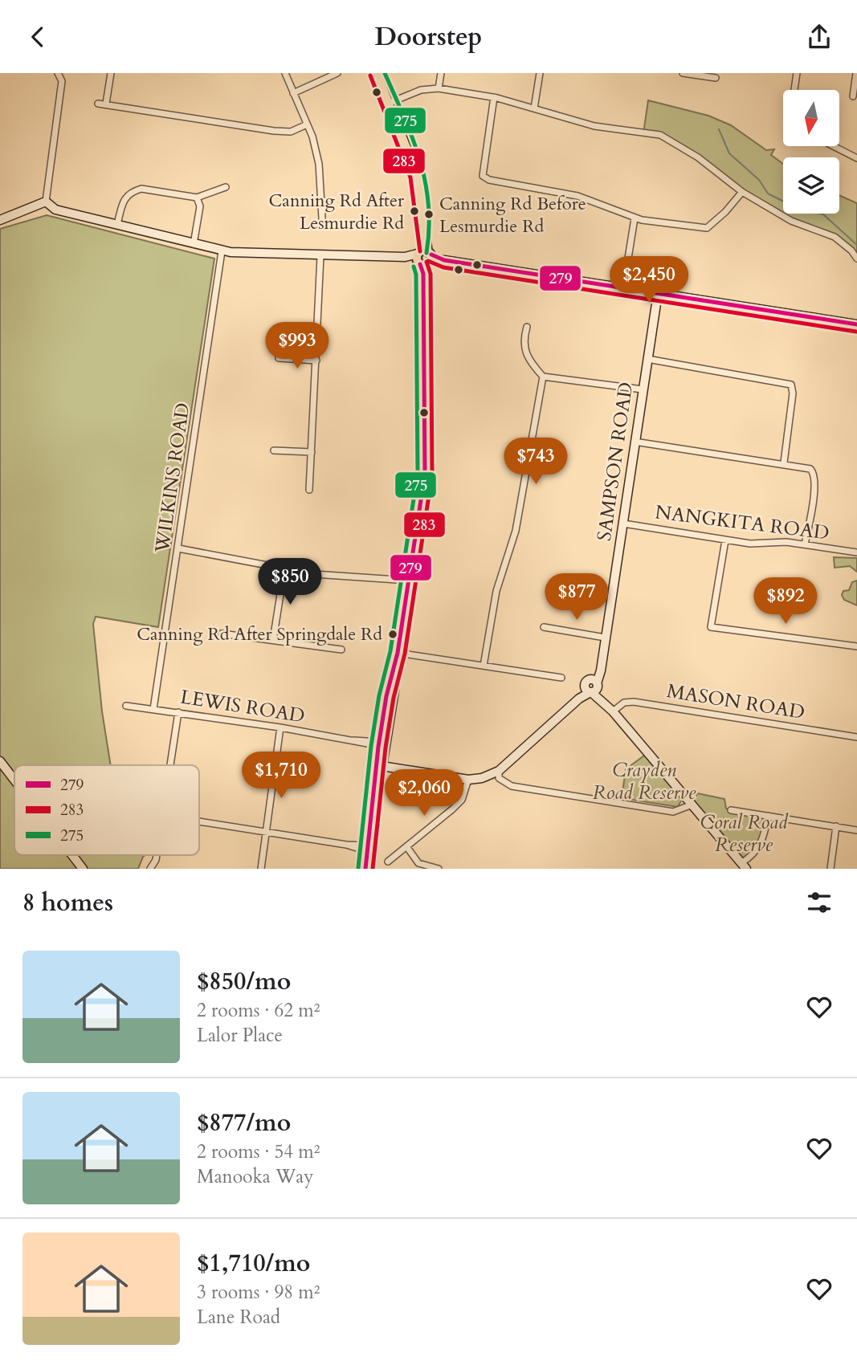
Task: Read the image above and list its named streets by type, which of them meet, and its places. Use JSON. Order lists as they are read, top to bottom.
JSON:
{
  "streets": {
    "street": [
      "SAMPSON ROAD",
      "WILKINS ROAD",
      "NANGKITA ROAD",
      "MASON ROAD",
      "LEWIS ROAD"
    ]
  },
  "crossings": [
    ["SAMPSON ROAD", "NANGKITA ROAD"],
    ["WILKINS ROAD", "LEWIS ROAD"]
  ],
  "parks": ["Crayden Road Reserve", "Coral Road Reserve"],
  "places": ["Canning Rd After Lesmurdie Rd", "Canning Rd Before Lesmurdie Rd", "Canning Rd After Springdale Rd"],
  "lines": ["transit line 275", "transit line 283", "transit line 279"],
  "legend": ["279", "283", "275"],
  "north": "bottom",
  "page": {
    "header": "Doorstep",
    "price": [
      "$2,450",
      "$993",
      "$743",
      "$850",
      "$877",
      "$892",
      "$1,710",
      "$2,060"
    ],
    "heading": "8 homes",
    "list": [
      {
        "name": "$850/mo",
        "note": "2 rooms · 62 m² · Lalor Place"
      },
      {
        "name": "$877/mo",
        "note": "2 rooms · 54 m² · Manooka Way"
      },
      {
        "name": "$1,710/mo",
        "note": "3 rooms · 98 m² · Lane Road"
      }
    ]
  }
}
